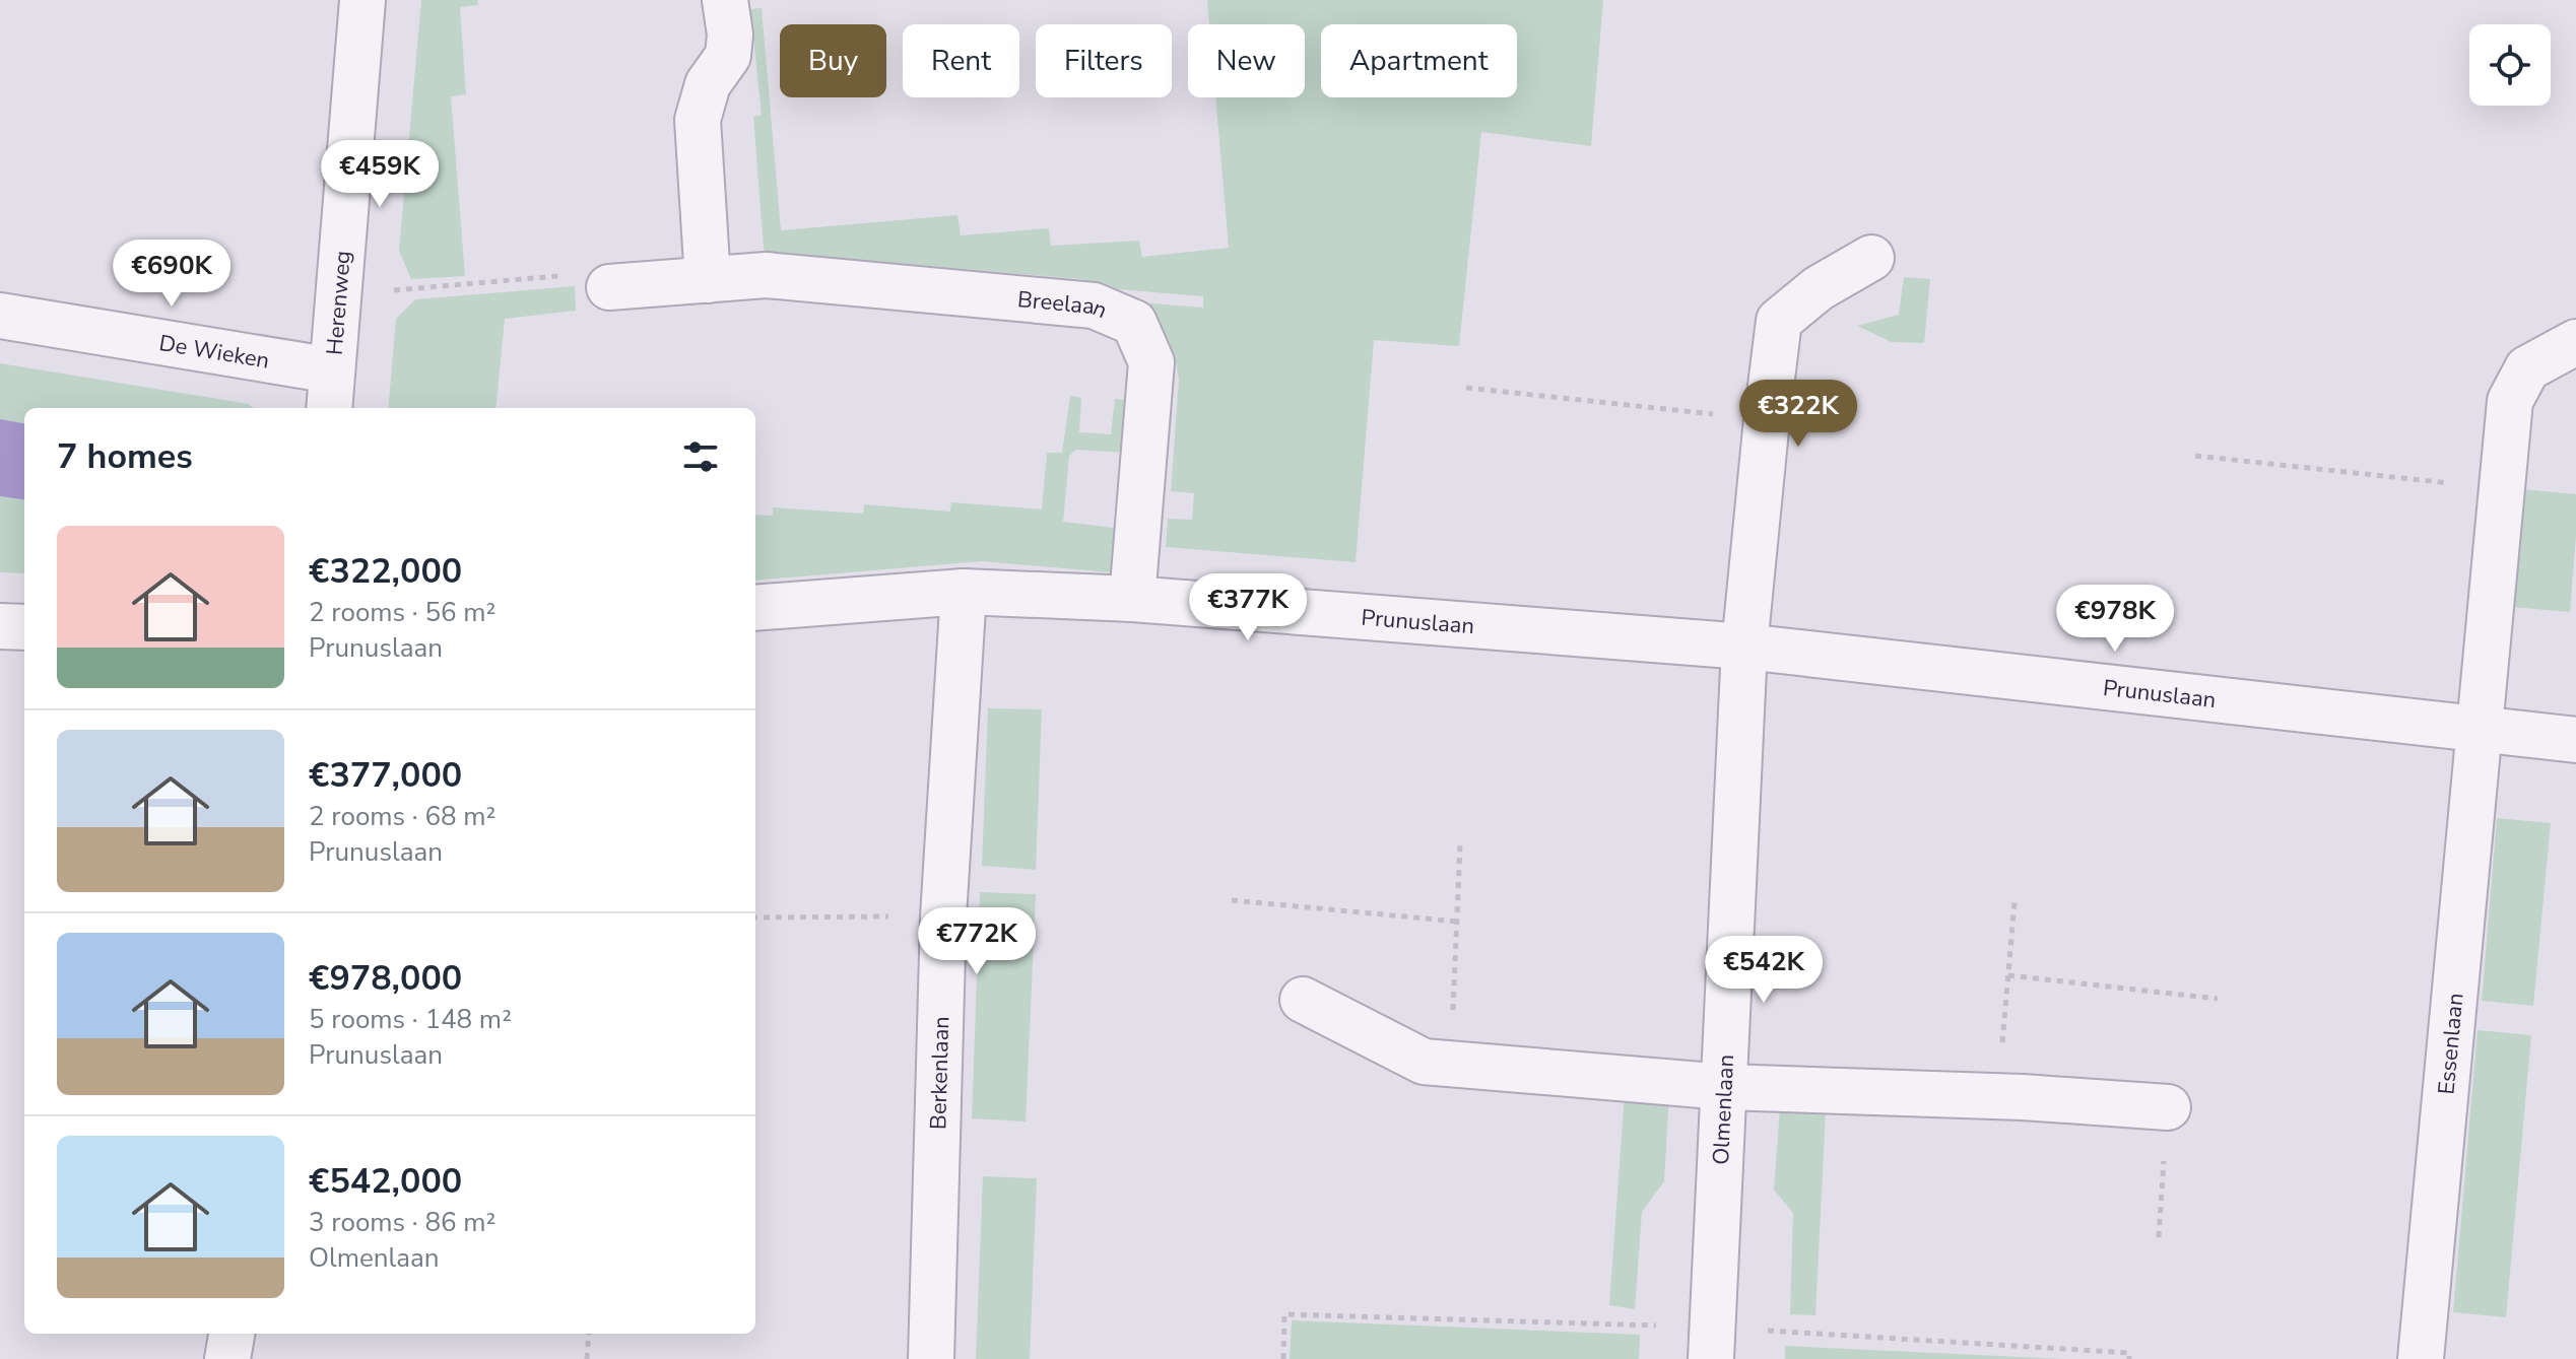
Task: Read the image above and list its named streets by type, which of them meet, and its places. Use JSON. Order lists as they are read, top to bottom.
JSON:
{
  "streets": {
    "street": [
      "Herenweg",
      "Breelaan",
      "De Wieken",
      "Prunuslaan",
      "Essenlaan",
      "Berkenlaan",
      "Olmenlaan"
    ]
  },
  "crossings": [
    ["Herenweg", "De Wieken"],
    ["Breelaan", "Prunuslaan"],
    ["Prunuslaan", "Essenlaan"],
    ["Prunuslaan", "Berkenlaan"],
    ["Prunuslaan", "Olmenlaan"]
  ],
  "page": {
    "chip": [
      "Buy",
      "Rent",
      "Filters",
      "New",
      "Apartment"
    ],
    "price": [
      "€459K",
      "€690K",
      "€322K",
      "€377K",
      "€978K",
      "€772K",
      "€542K"
    ],
    "heading": "7 homes",
    "list": [
      {
        "name": "€322,000",
        "note": "2 rooms · 56 m² · Prunuslaan"
      },
      {
        "name": "€377,000",
        "note": "2 rooms · 68 m² · Prunuslaan"
      },
      {
        "name": "€978,000",
        "note": "5 rooms · 148 m² · Prunuslaan"
      },
      {
        "name": "€542,000",
        "note": "3 rooms · 86 m² · Olmenlaan"
      }
    ]
  }
}
